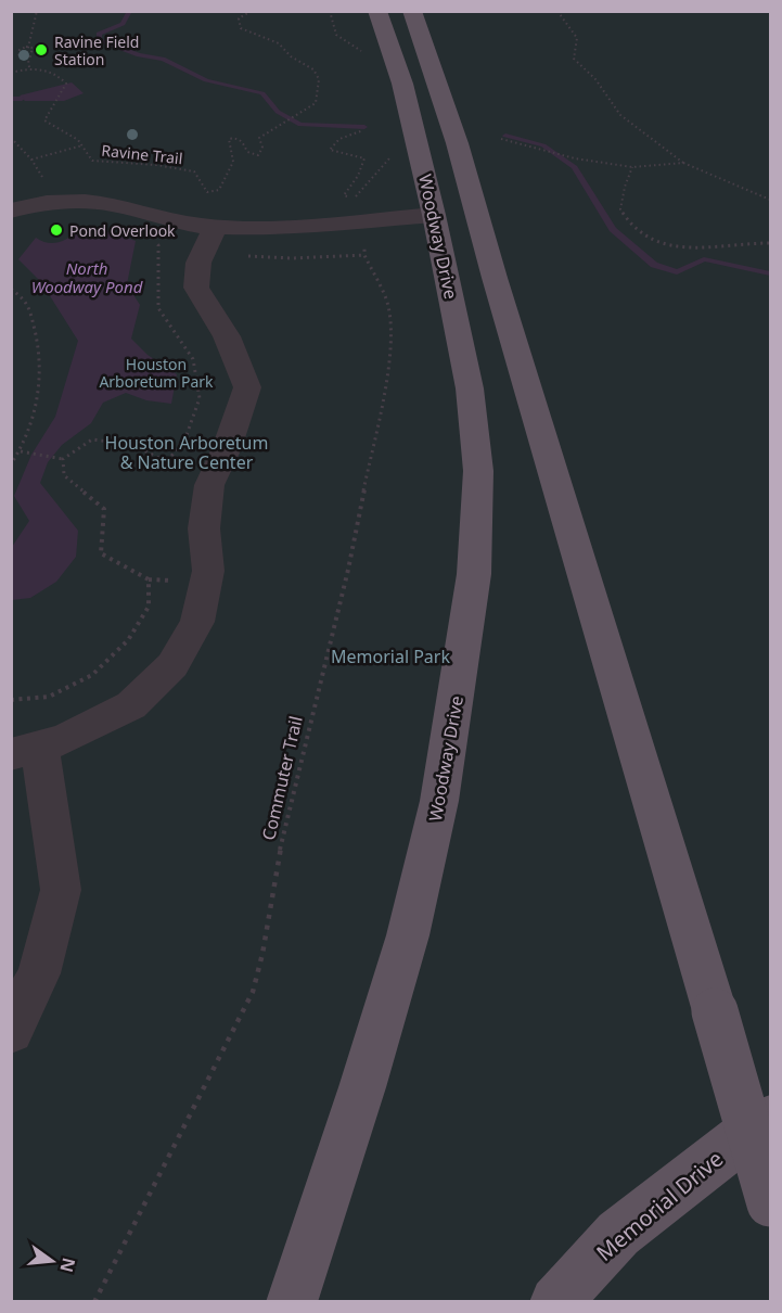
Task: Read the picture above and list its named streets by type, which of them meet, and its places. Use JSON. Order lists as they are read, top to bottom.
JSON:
{
  "streets": {
    "main road": ["Woodway Drive", "Memorial Drive"],
    "path": ["Ravine Trail", "Commuter Trail"]
  },
  "water": ["North Woodway Pond"],
  "parks": ["Houston Arboretum Park", "Houston Arboretum & Nature Center", "Memorial Park"],
  "places": ["Ravine Field Station", "Pond Overlook"],
  "north": "right"
}
